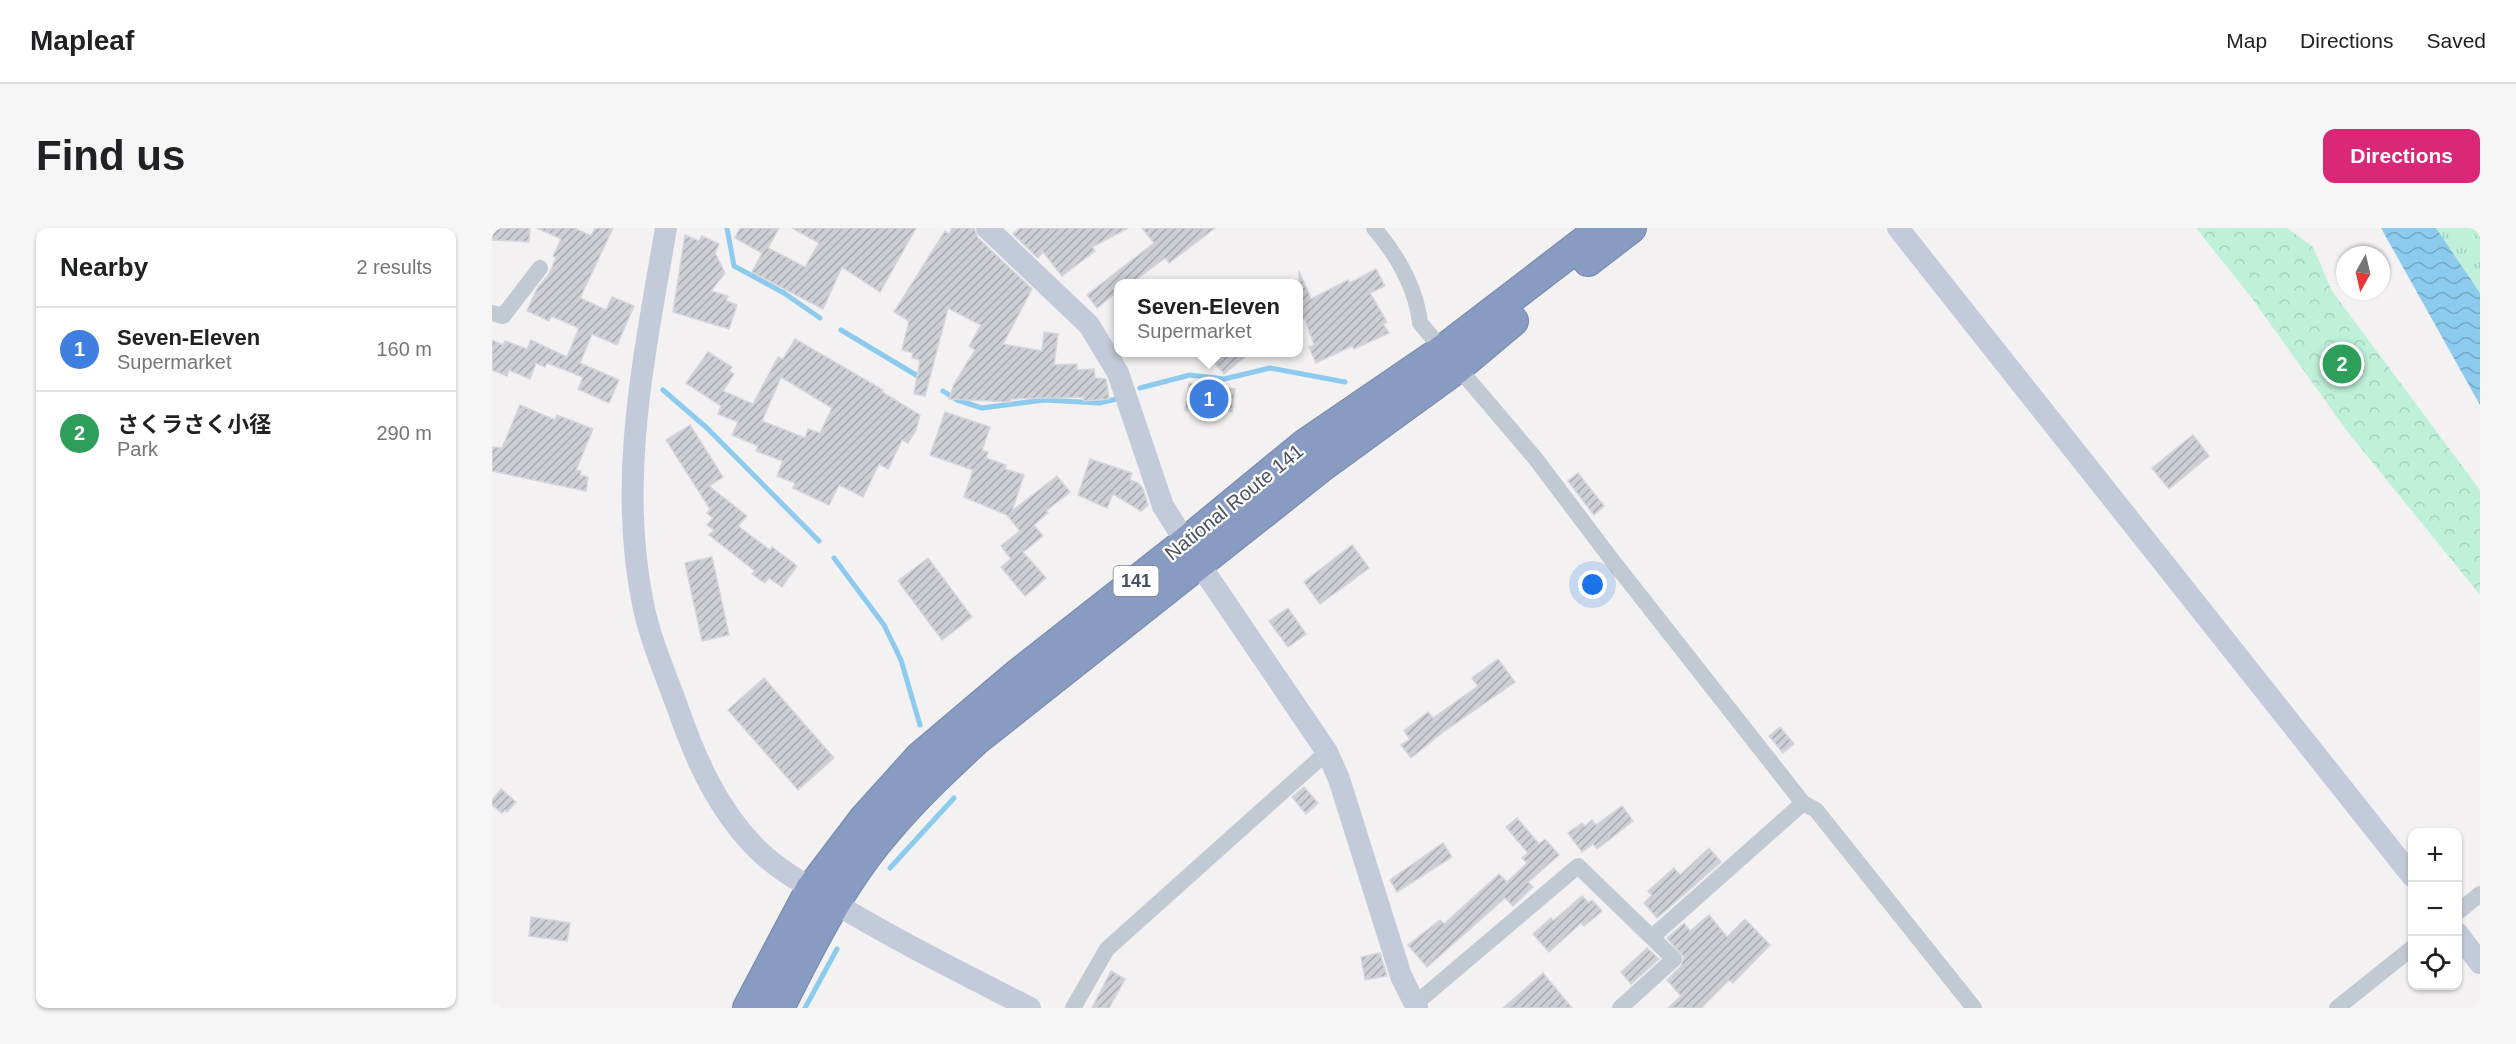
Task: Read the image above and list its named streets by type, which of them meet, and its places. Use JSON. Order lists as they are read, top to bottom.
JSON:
{
  "streets": {
    "highway": ["National Route 141", "141"]
  },
  "north": "bottom",
  "page": {
    "header": "Mapleaf",
    "nav": ["Map", "Directions", "Saved"],
    "buttons": "Directions",
    "title": "Find us",
    "heading": ["Nearby", "2 results"],
    "popup": ["Seven-Eleven", "Supermarket"],
    "list": [
      {
        "mark": "1",
        "name": "Seven-Eleven",
        "note": "Supermarket",
        "value": "160 m"
      },
      {
        "mark": "2",
        "name": "さくラさく小径",
        "note": "Park",
        "value": "290 m"
      }
    ],
    "pins": ["2", "1"],
    "map_buttons": ["+", "−"]
  }
}
